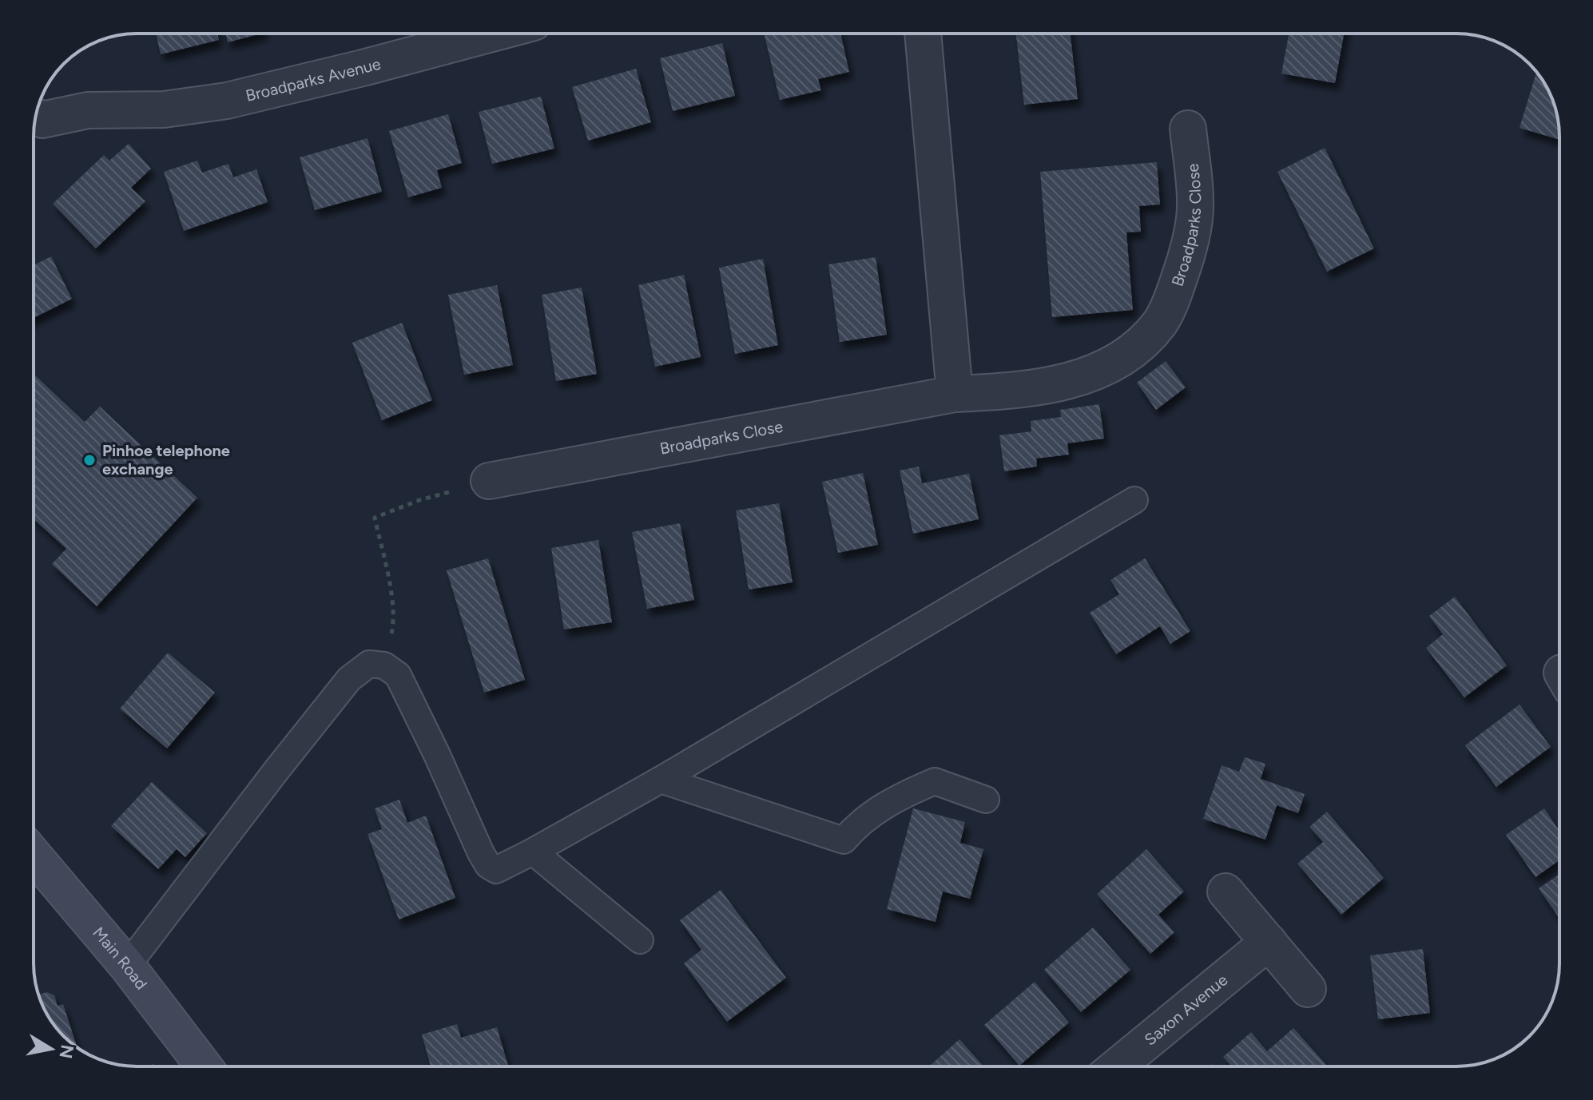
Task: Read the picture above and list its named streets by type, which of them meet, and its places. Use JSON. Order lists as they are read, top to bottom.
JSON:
{
  "streets": {
    "main road": ["Main Road"],
    "street": ["Broadparks Avenue", "Broadparks Close", "Saxon Avenue"]
  },
  "places": ["Pinhoe telephone exchange"],
  "north": "right"
}
